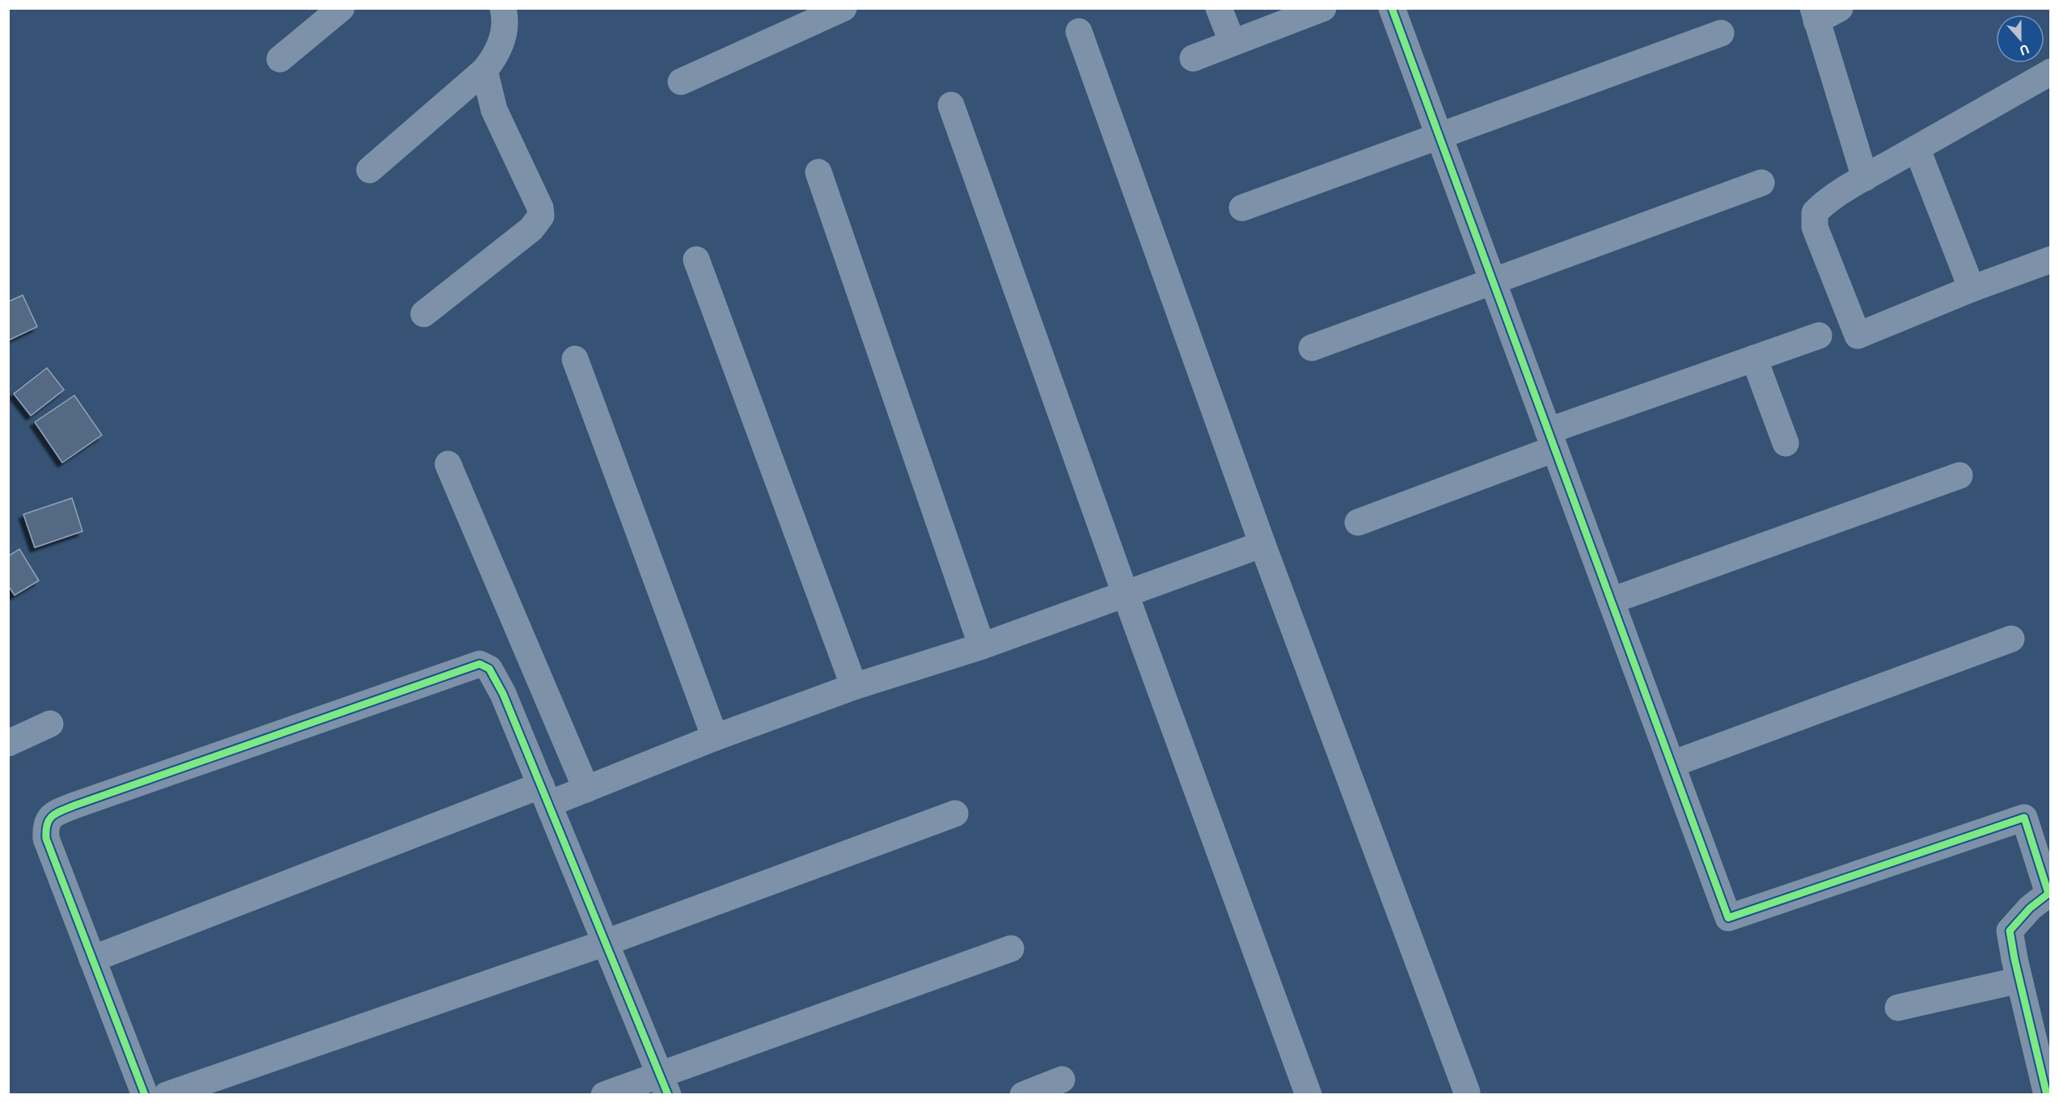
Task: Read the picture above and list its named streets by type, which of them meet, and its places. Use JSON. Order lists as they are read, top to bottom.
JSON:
{
  "north": "bottom"
}
